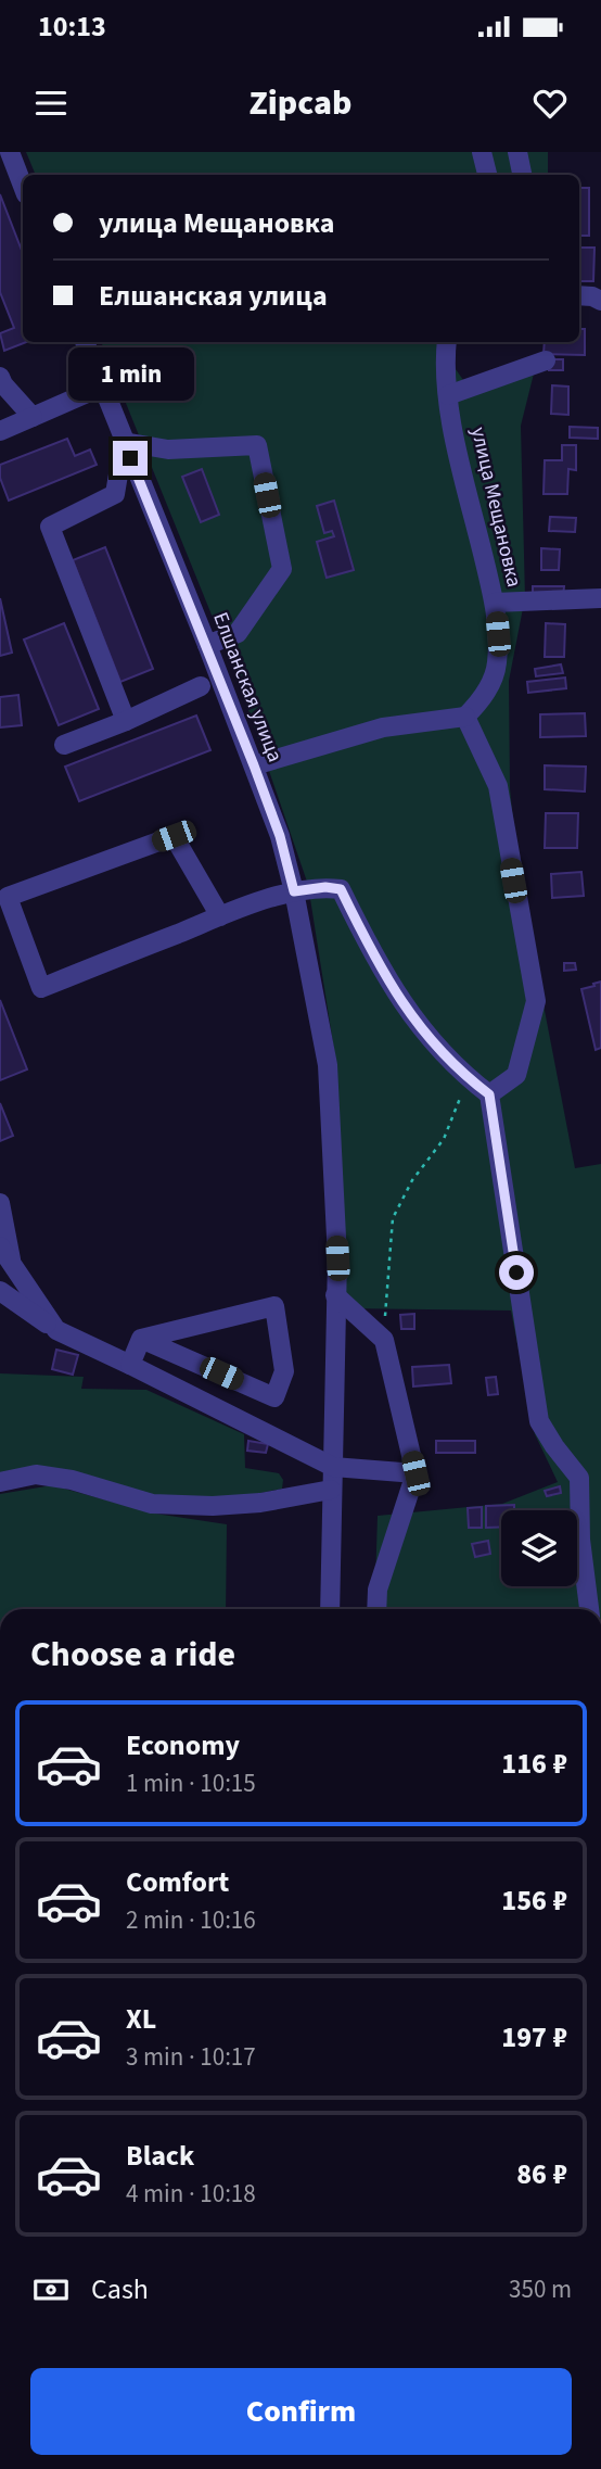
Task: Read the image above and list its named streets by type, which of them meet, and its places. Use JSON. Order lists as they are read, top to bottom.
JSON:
{
  "streets": {
    "street": ["улица Мещановка", "Елшанская улица"]
  },
  "page": {
    "status": "10:13",
    "header": "Zipcab",
    "banner": ["улица Мещановка", "Елшанская улица"],
    "bubble": "1 min",
    "heading": "Choose a ride",
    "list": [
      {
        "name": "Economy",
        "note": "1 min · 10:15",
        "value": "116 ₽"
      },
      {
        "name": "Comfort",
        "note": "2 min · 10:16",
        "value": "156 ₽"
      },
      {
        "name": "XL",
        "note": "3 min · 10:17",
        "value": "197 ₽"
      },
      {
        "name": "Black",
        "note": "4 min · 10:18",
        "value": "86 ₽"
      }
    ],
    "pay": ["Cash", "350 m"],
    "buttons": "Confirm"
  }
}
